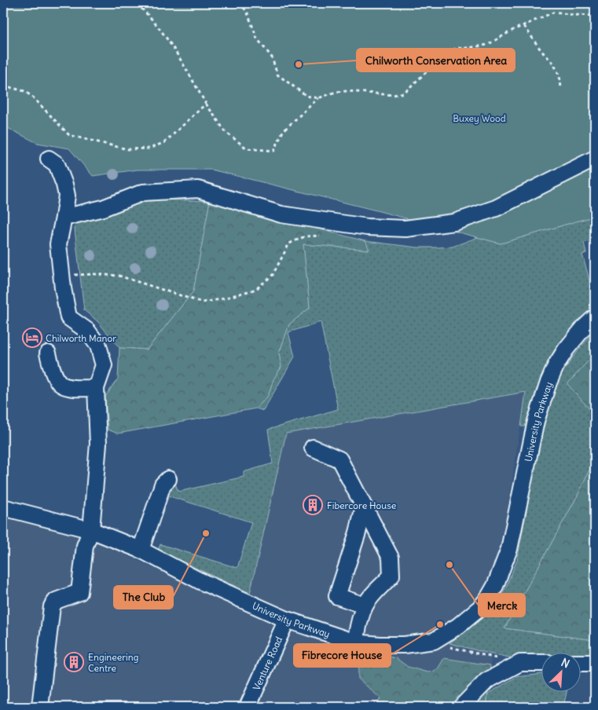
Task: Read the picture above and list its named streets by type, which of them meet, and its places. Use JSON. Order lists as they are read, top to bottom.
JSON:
{
  "streets": {
    "street": ["University Parkway", "Venture Road"]
  },
  "crossings": [
    ["University Parkway", "Venture Road"]
  ],
  "parks": ["Buxey Wood"],
  "places": {
    "other": [
      "Chilworth Conservation Area",
      "The Club",
      "Merck",
      "Fibrecore House"
    ],
    "hotel": ["Chilworth Manor"],
    "building": ["Fibercore House", "Engineering Centre"]
  },
  "north": "top right"
}
